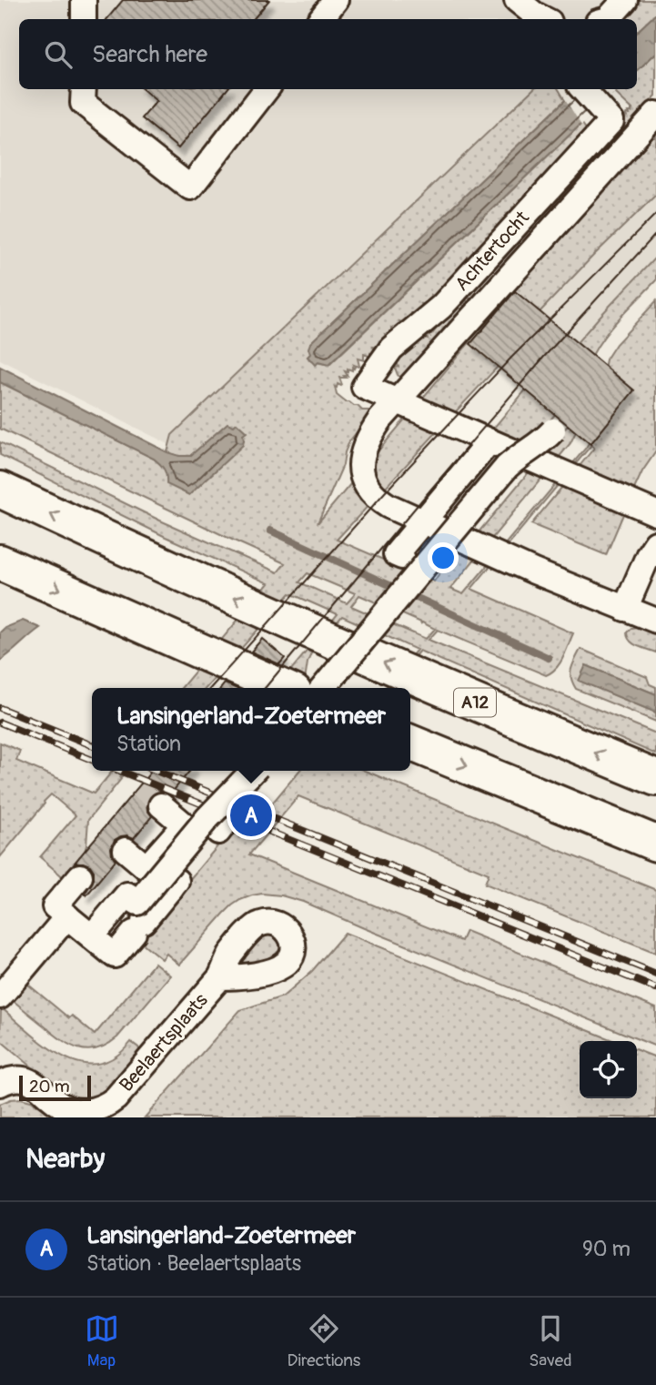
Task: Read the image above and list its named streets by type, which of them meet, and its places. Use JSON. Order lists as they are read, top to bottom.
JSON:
{
  "streets": {
    "highway": ["A12"],
    "street": ["Achtertocht", "Beelaertsplaats"]
  },
  "scale_bar": "20 m",
  "page": {
    "search": "Search here",
    "popup": ["Lansingerland-Zoetermeer", "Station"],
    "pins": "A",
    "scale": "20 m",
    "heading": "Nearby",
    "list": [
      {
        "mark": "A",
        "name": "Lansingerland-Zoetermeer",
        "note": "Station · Beelaertsplaats",
        "value": "90 m"
      }
    ],
    "nav": ["Map", "Directions", "Saved"]
  }
}
